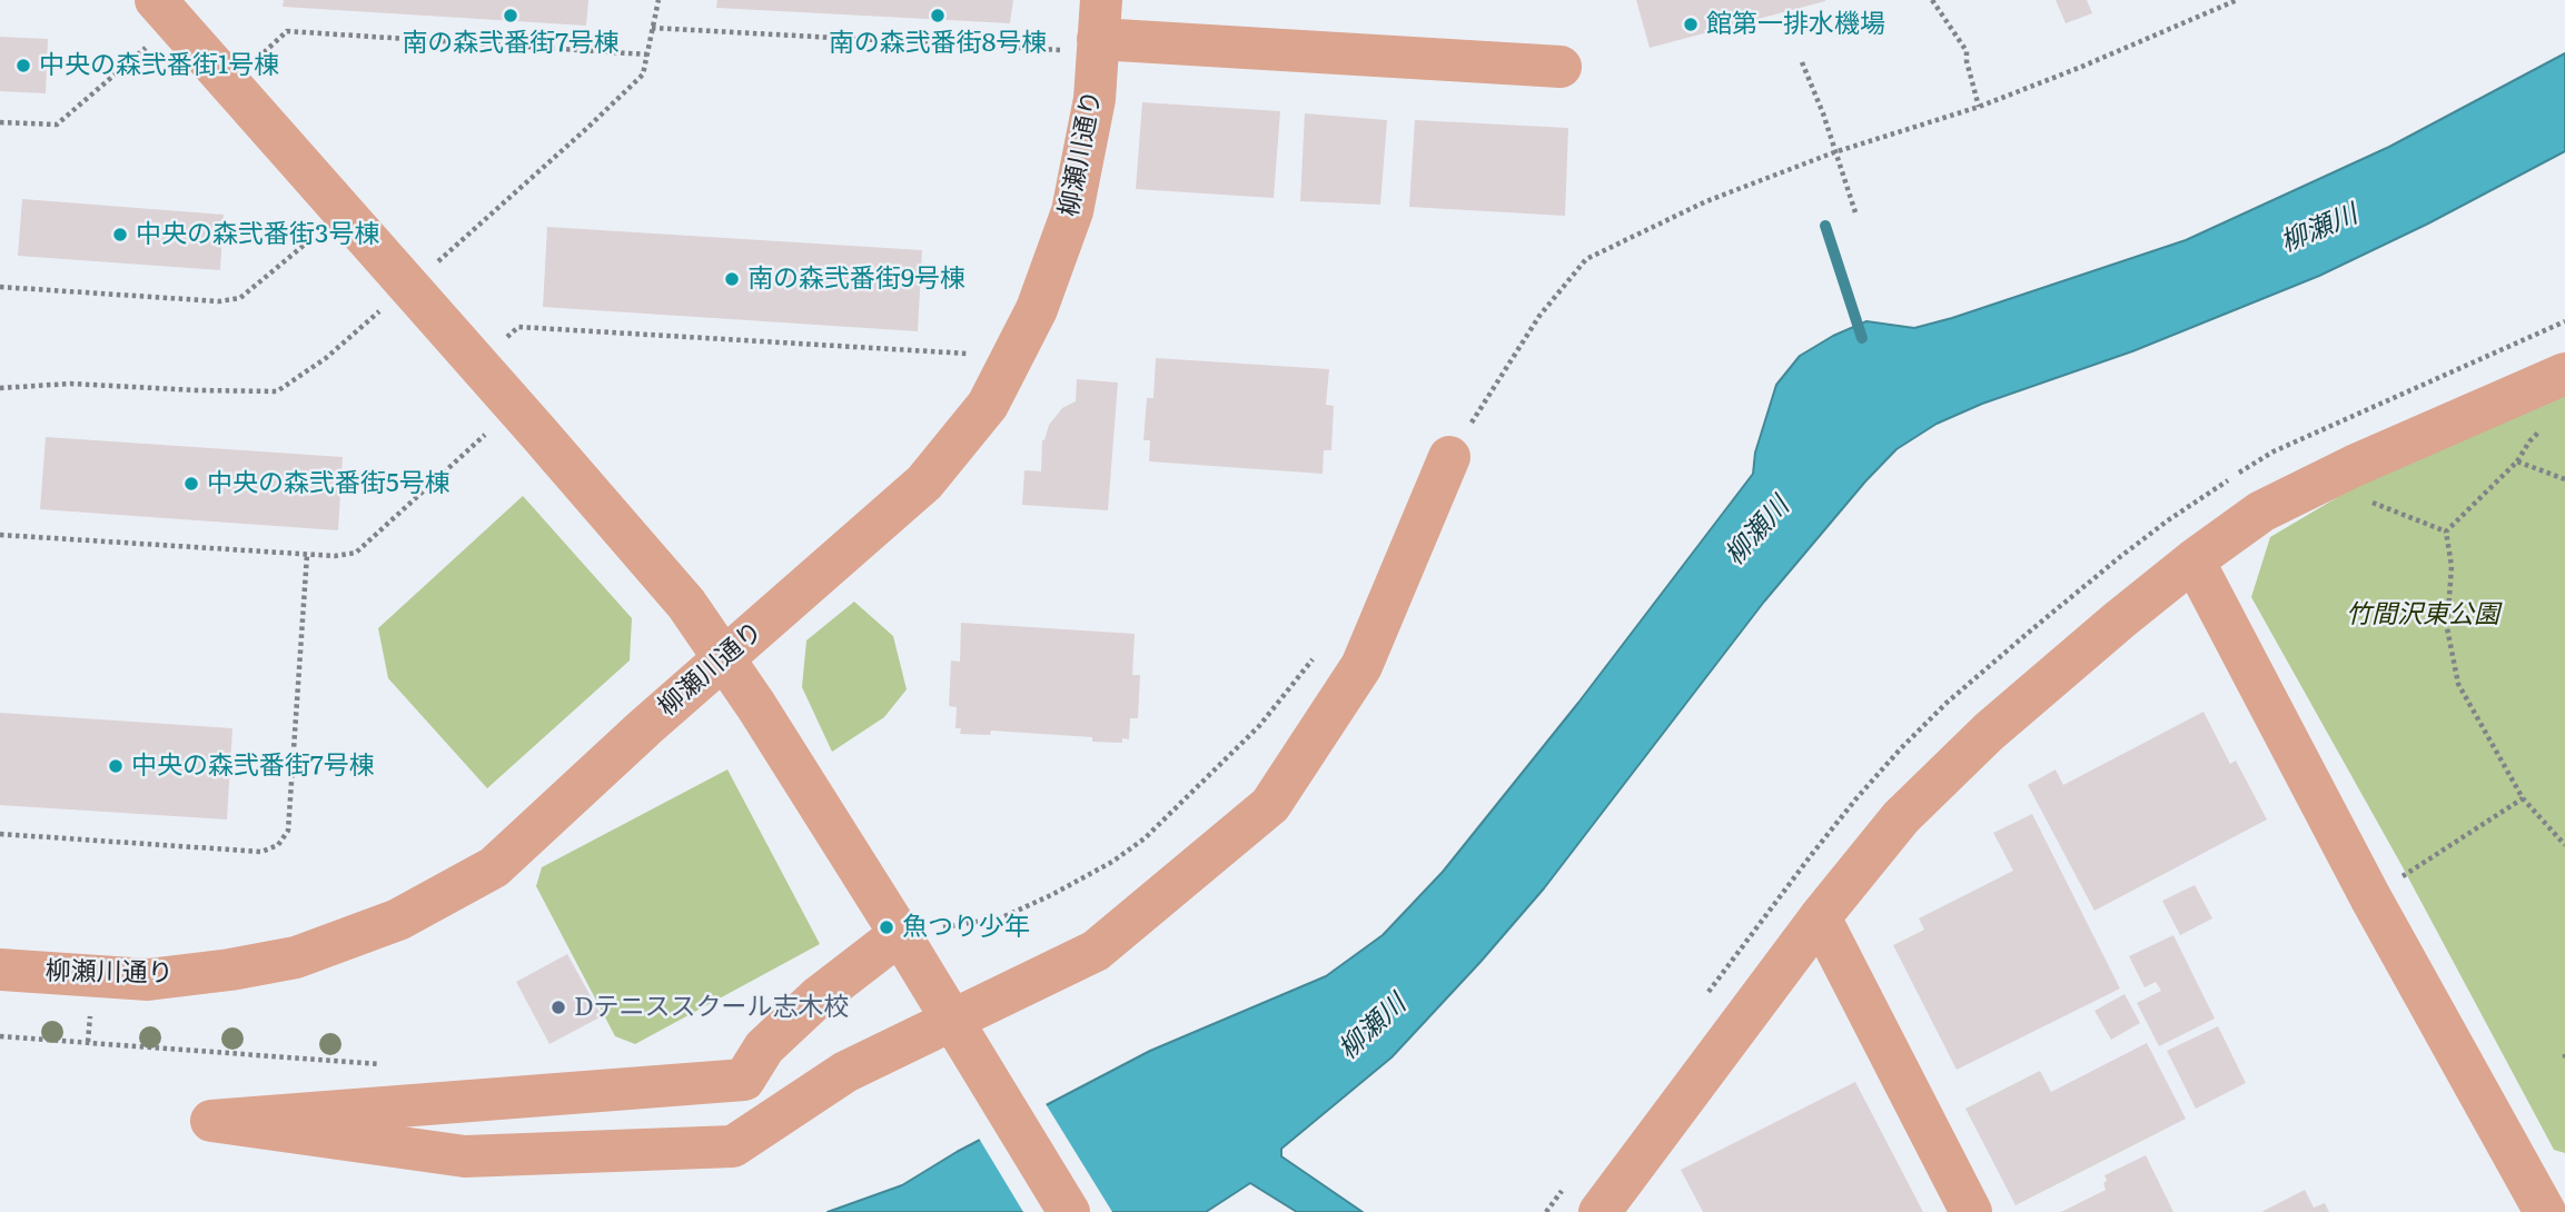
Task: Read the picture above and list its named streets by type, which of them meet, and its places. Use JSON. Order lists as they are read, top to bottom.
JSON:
{
  "streets": {
    "street": ["柳瀬川通り"]
  },
  "water": ["柳瀬川"],
  "parks": ["竹間沢東公園"],
  "places": [
    "南の森弐番街7号棟",
    "南の森弐番街8号棟",
    "館第一排水機場",
    "中央の森弐番街1号棟",
    "中央の森弐番街3号棟",
    "南の森弐番街9号棟",
    "中央の森弐番街5号棟",
    "中央の森弐番街7号棟",
    "魚つり少年",
    "Dテニススクール志木校"
  ]
}
